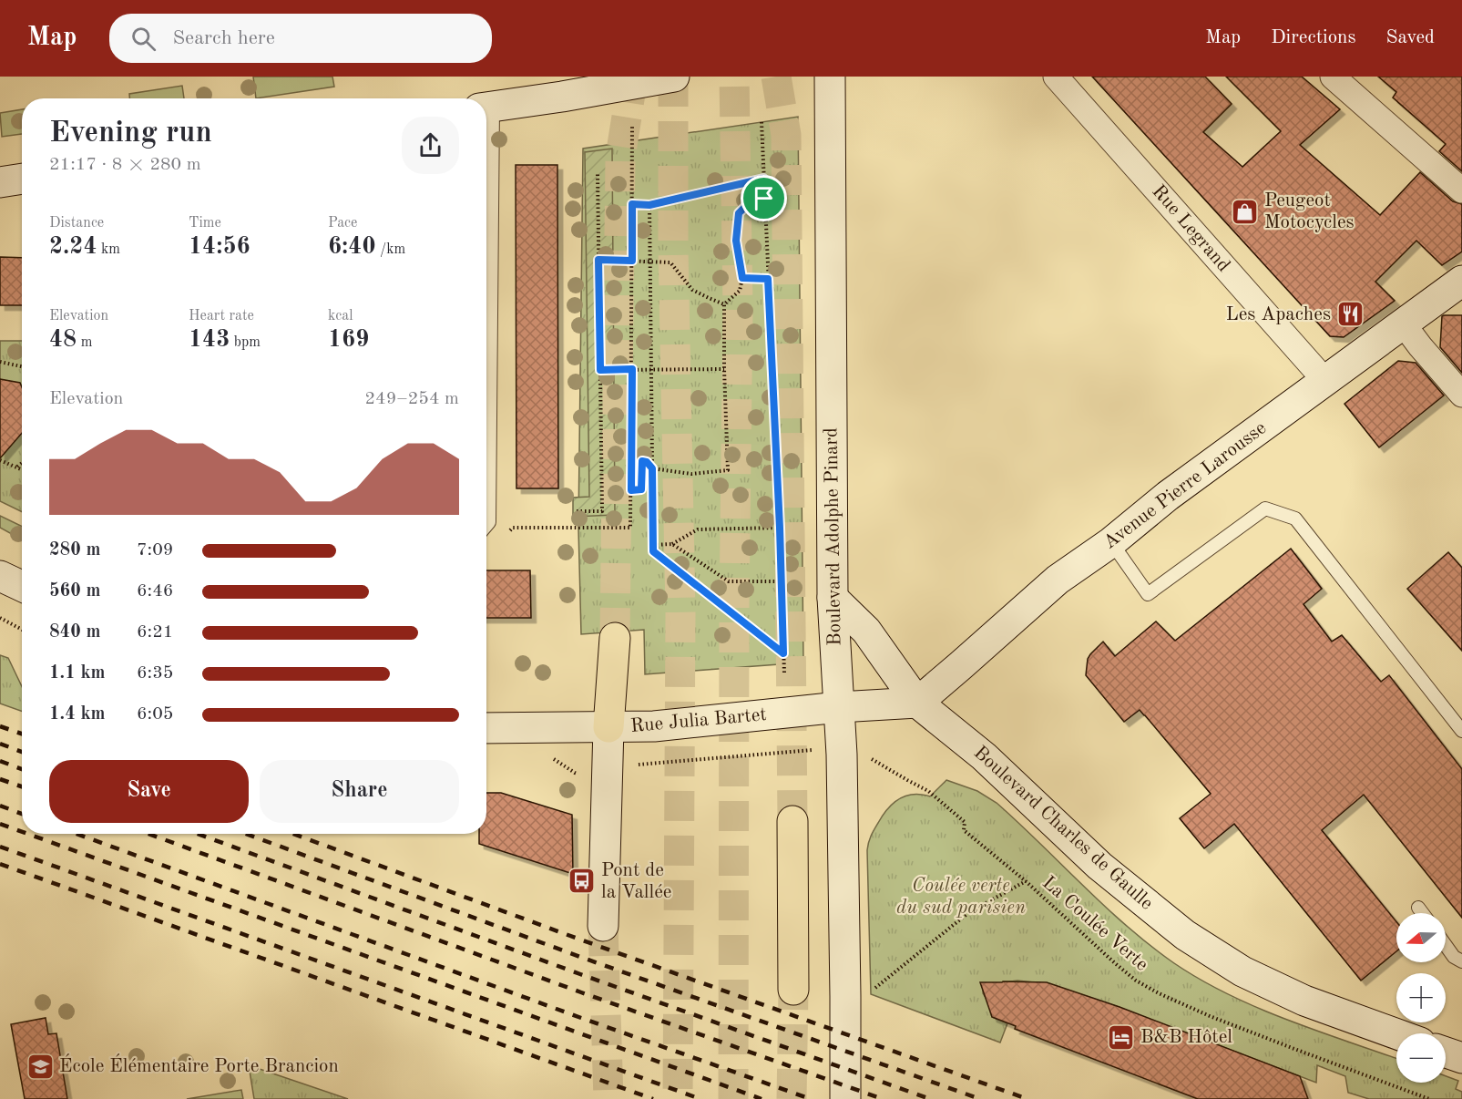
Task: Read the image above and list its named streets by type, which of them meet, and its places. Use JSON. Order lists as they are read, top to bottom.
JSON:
{
  "streets": {
    "main road": [
      "Avenue Pierre Larousse",
      "Boulevard Adolphe Pinard",
      "Rue Julia Bartet",
      "Boulevard Charles de Gaulle"
    ],
    "street": ["Rue Legrand"],
    "path": ["La Coulée Verte"]
  },
  "crossings": [
    ["Rue Legrand", "Avenue Pierre Larousse"],
    ["Avenue Pierre Larousse", "Rue Julia Bartet"],
    ["Avenue Pierre Larousse", "Boulevard Charles de Gaulle"],
    ["Boulevard Adolphe Pinard", "Rue Julia Bartet"],
    ["Boulevard Adolphe Pinard", "Boulevard Charles de Gaulle"],
    ["Rue Julia Bartet", "Boulevard Charles de Gaulle"]
  ],
  "parks": ["Coulée verte du sud parisien"],
  "places": {
    "shop": ["Peugeot Motocycles"],
    "restaurant": ["Les Apaches"],
    "bus stop": ["Pont de la Vallée"],
    "hotel": ["B&B Hôtel"],
    "school or university": ["École Élémentaire Porte Brancion"]
  },
  "north": "left",
  "page": {
    "header": "Map",
    "search": "Search here",
    "nav": ["Map", "Directions", "Saved"],
    "heading": ["Evening run", "21:17 · 8 × 280 m"],
    "stats": [
      ["Distance", "2.24 km"],
      ["Time", "14:56"],
      ["Pace", "6:40 /km"],
      ["Elevation", "48 m"],
      ["Heart rate", "143 bpm"],
      ["kcal", "169"]
    ],
    "chart": ["Elevation", "249–254 m"],
    "list": [
      {
        "name": "280 m",
        "note": "7:09"
      },
      {
        "name": "560 m",
        "note": "6:46"
      },
      {
        "name": "840 m",
        "note": "6:21"
      },
      {
        "name": "1.1 km",
        "note": "6:35"
      },
      {
        "name": "1.4 km",
        "note": "6:05"
      }
    ],
    "buttons": ["Save", "Share"],
    "map_buttons": ["+", "−"]
  }
}
